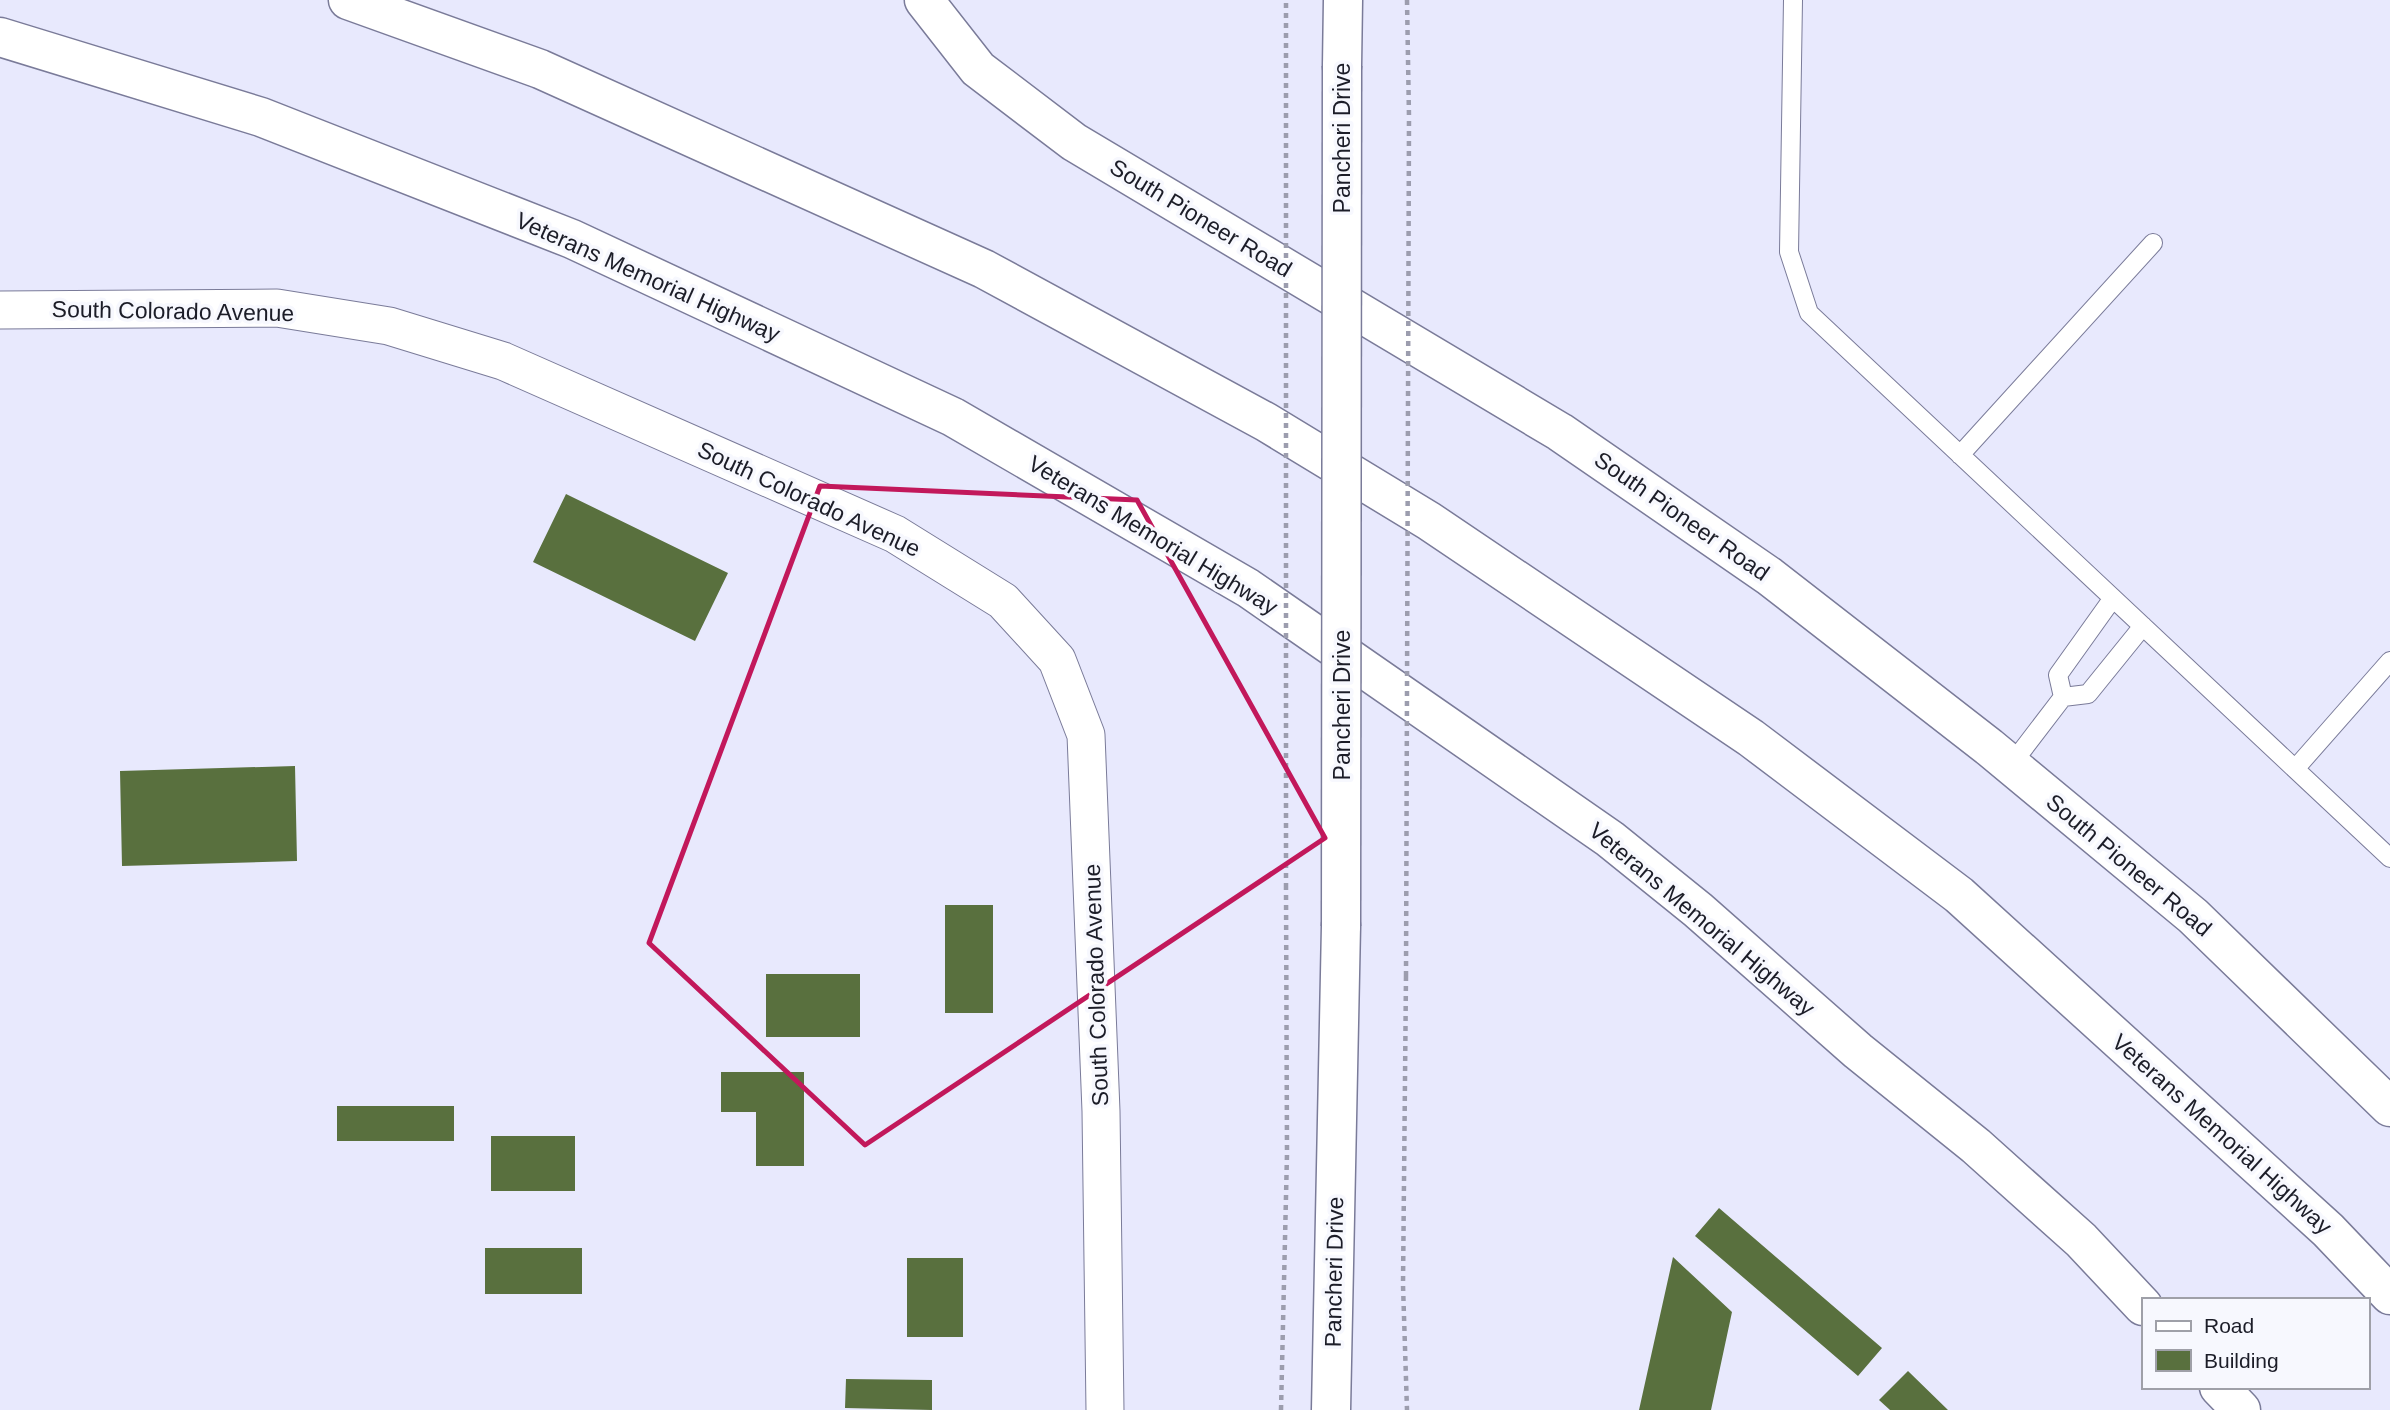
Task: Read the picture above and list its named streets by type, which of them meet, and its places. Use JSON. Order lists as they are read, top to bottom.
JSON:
{
  "streets": {
    "main road": ["Pancheri Drive", "South Pioneer Road", "Veterans Memorial Highway"],
    "street": ["South Colorado Avenue"]
  },
  "legend": ["Road", "Building"]
}
